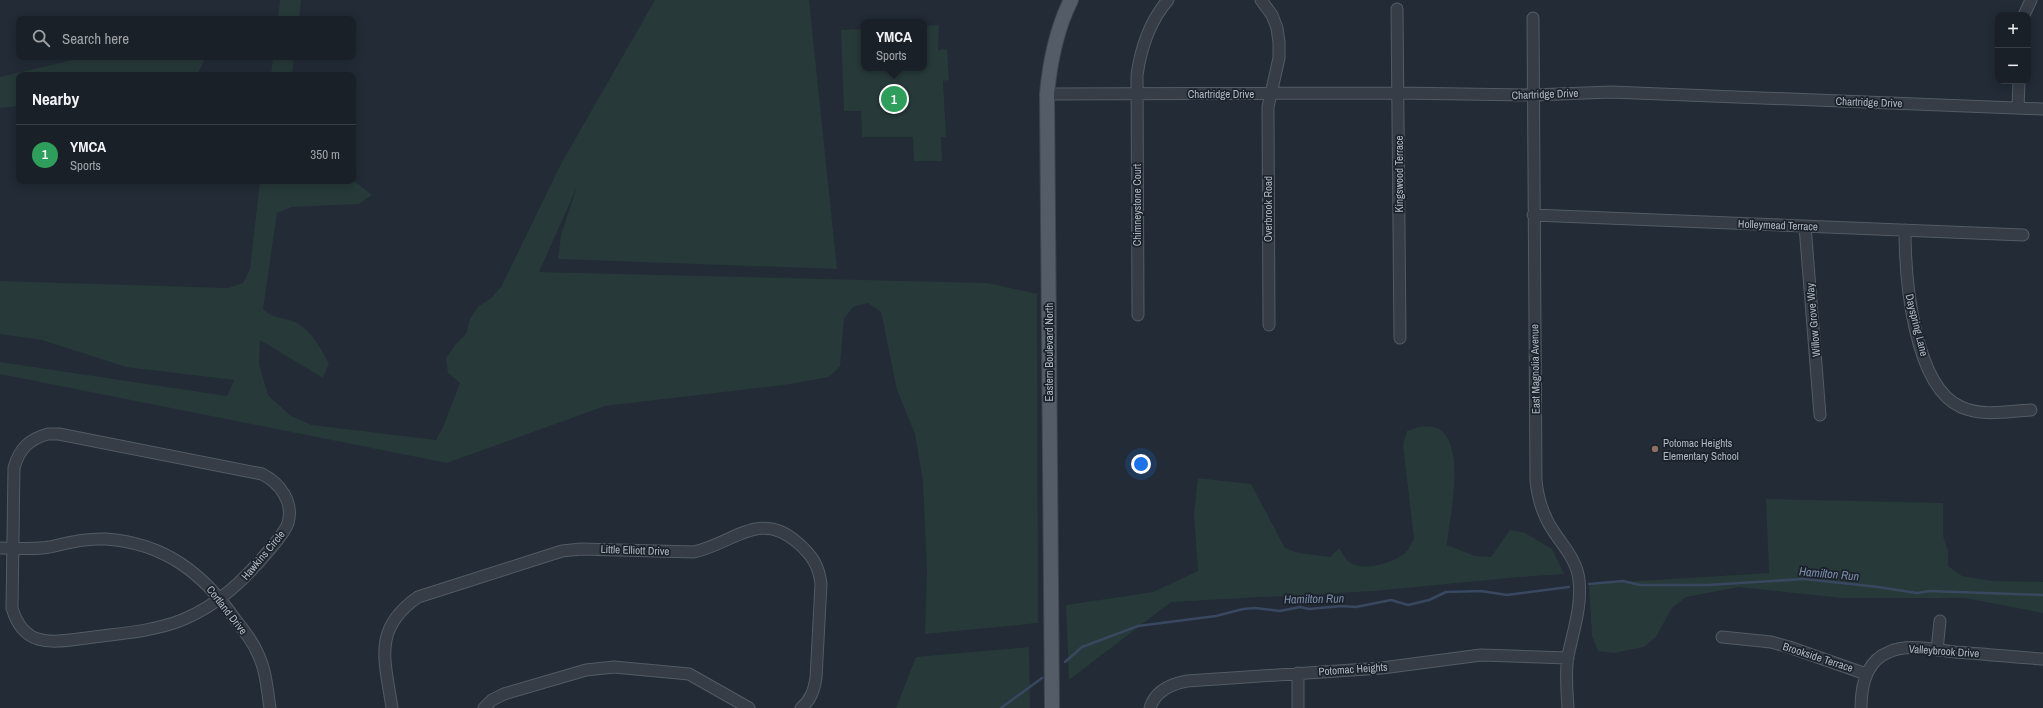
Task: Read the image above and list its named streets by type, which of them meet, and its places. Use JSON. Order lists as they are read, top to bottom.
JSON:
{
  "streets": {
    "main road": ["Eastern Boulevard North"],
    "street": [
      "Chartridge Drive",
      "Kingswood Terrace",
      "Chimneystone Court",
      "Overbrook Road",
      "Holleymead Terrace",
      "Willow Grove Way",
      "Dayspring Lane",
      "East Magnolia Avenue",
      "Little Elliott Drive",
      "Hawkins Circle",
      "Cortland Drive",
      "Valleybrook Drive",
      "Brookside Terrace",
      "Potomac Heights"
    ]
  },
  "crossings": [
    ["Chartridge Drive", "Kingswood Terrace"],
    ["Chartridge Drive", "Chimneystone Court"],
    ["Chartridge Drive", "Overbrook Road"],
    ["Chartridge Drive", "Eastern Boulevard North"],
    ["Chartridge Drive", "East Magnolia Avenue"],
    ["Holleymead Terrace", "Willow Grove Way"],
    ["Holleymead Terrace", "Dayspring Lane"],
    ["Holleymead Terrace", "East Magnolia Avenue"],
    ["East Magnolia Avenue", "Potomac Heights"],
    ["Hawkins Circle", "Cortland Drive"],
    ["Valleybrook Drive", "Brookside Terrace"]
  ],
  "water": ["Hamilton Run"],
  "places": ["Potomac Heights Elementary School"],
  "page": {
    "map_buttons": ["+", "−"],
    "search": "Search here",
    "popup": ["YMCA", "Sports"],
    "heading": "Nearby",
    "pins": "1",
    "list": [
      {
        "mark": "1",
        "name": "YMCA",
        "note": "Sports",
        "value": "350 m"
      }
    ]
  }
}
